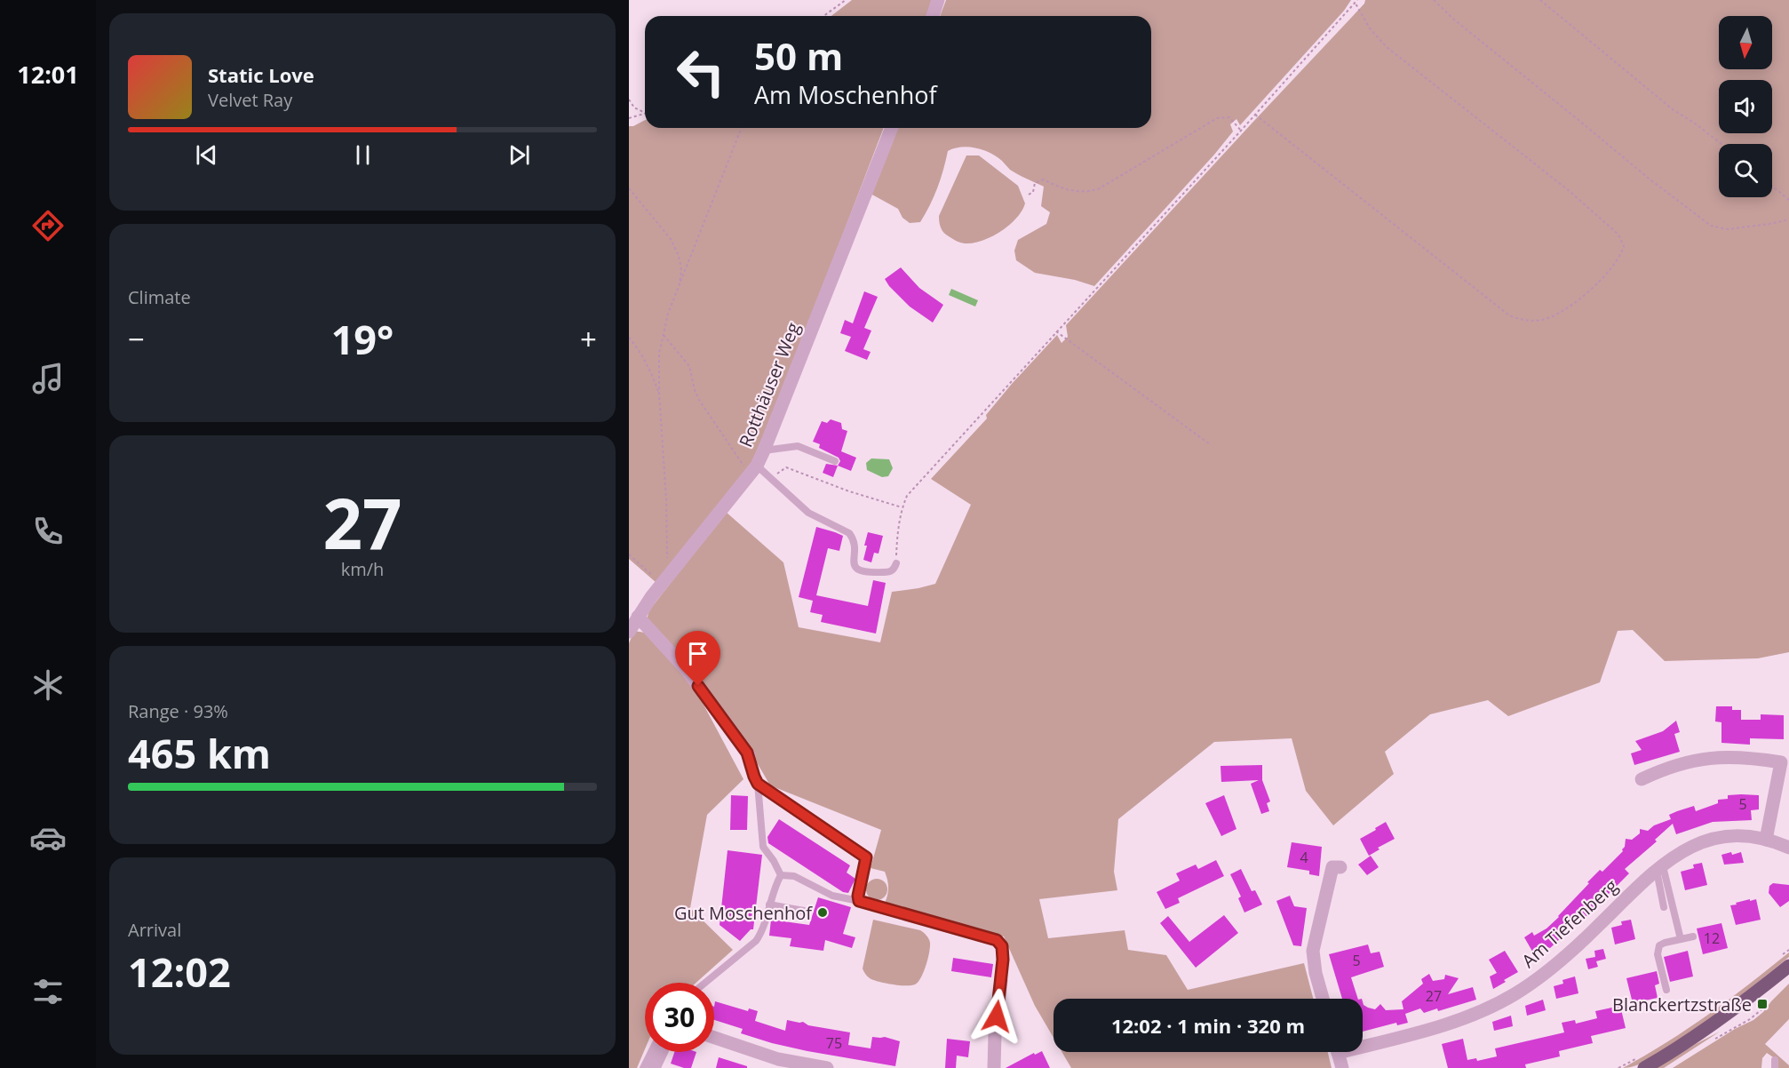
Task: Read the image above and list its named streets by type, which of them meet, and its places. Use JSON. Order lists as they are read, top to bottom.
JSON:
{
  "streets": {
    "street": ["Rotthäuser Weg", "Am Tiefenberg"]
  },
  "places": {
    "other": ["Gut Moschenhof"],
    "transit": ["Blanckertzstraße"]
  },
  "house_numbers": [
    "5",
    "4",
    "12",
    "5",
    "27",
    "75"
  ],
  "north": "bottom",
  "page": {
    "tabs": "12:01",
    "turn": ["50 m", "Am Moschenhof"],
    "song": ["Static Love", "Velvet Ray"],
    "tile": [
      "Climate",
      ["27", "km/h"],
      ["Range · 93%", "465 km"],
      ["Arrival", "12:02"]
    ],
    "heat": ["−", "19°", "+"],
    "limit": "30",
    "trip": "12:02 · 1 min · 320 m"
  }
}
